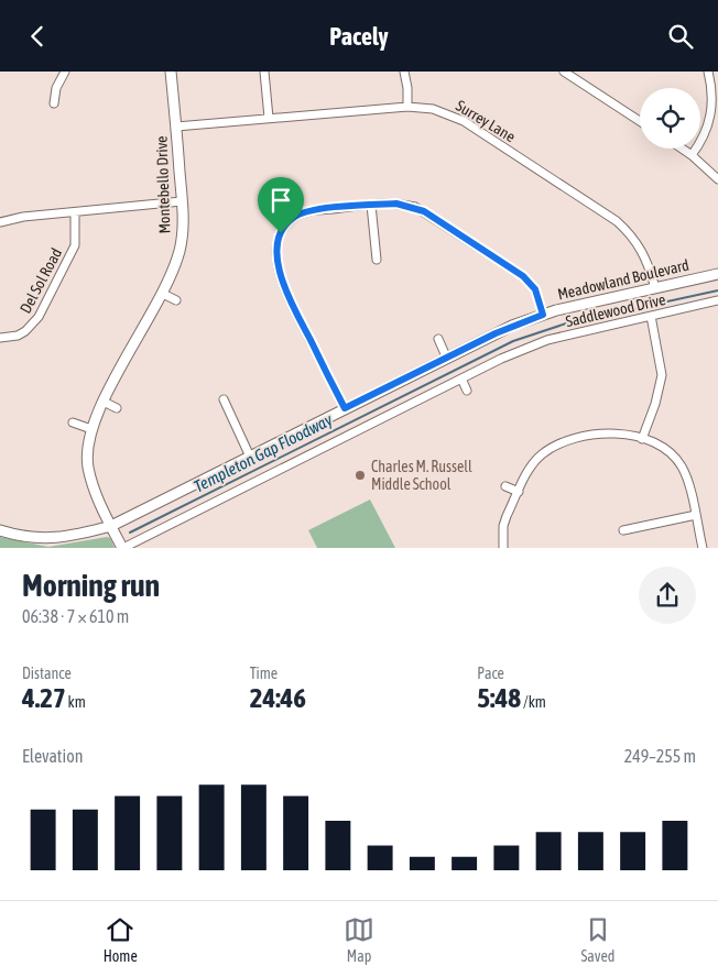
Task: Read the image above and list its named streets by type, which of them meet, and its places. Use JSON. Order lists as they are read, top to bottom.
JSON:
{
  "streets": {
    "street": [
      "Surrey Lane",
      "Montebello Drive",
      "Meadowland Boulevard",
      "Del Sol Road",
      "Saddlewood Drive"
    ]
  },
  "crossings": [
    ["Surrey Lane", "Montebello Drive"],
    ["Surrey Lane", "Meadowland Boulevard"],
    ["Montebello Drive", "Meadowland Boulevard"],
    ["Montebello Drive", "Saddlewood Drive"]
  ],
  "water": ["Templeton Gap Floodway"],
  "places": ["Charles M. Russell Middle School"],
  "page": {
    "header": "Pacely",
    "heading": ["Morning run", "06:38 · 7 × 610 m"],
    "stats": [
      ["Distance", "4.27 km"],
      ["Time", "24:46"],
      ["Pace", "5:48 /km"]
    ],
    "chart": ["Elevation", "249–255 m"],
    "tabs": ["Home", "Map", "Saved"]
  }
}
